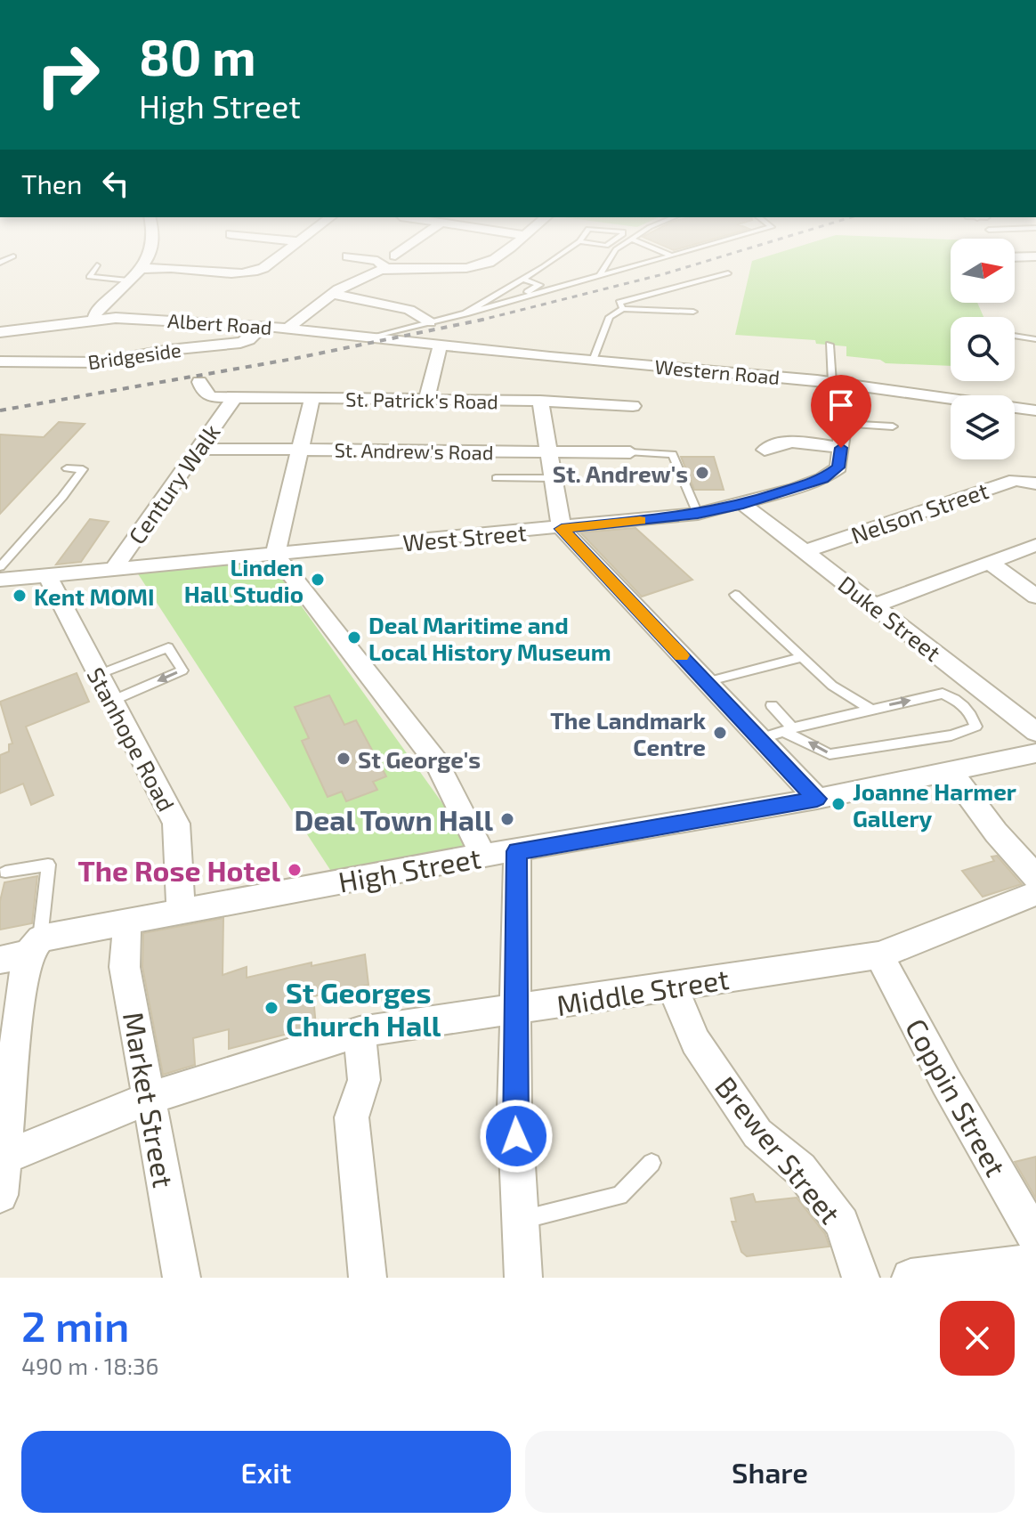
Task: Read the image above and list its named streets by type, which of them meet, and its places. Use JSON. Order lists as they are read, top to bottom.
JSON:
{
  "streets": {
    "street": [
      "Albert Road",
      "Bridgeside",
      "Western Road",
      "St. Patrick's Road",
      "St. Andrew's Road",
      "Century Walk",
      "Nelson Street",
      "West Street",
      "Duke Street",
      "Stanhope Road",
      "High Street",
      "Middle Street",
      "Coppin Street",
      "Market Street",
      "Brewer Street"
    ]
  },
  "crossings": [
    ["Albert Road", "Bridgeside"],
    ["Albert Road", "Western Road"],
    ["Western Road", "West Street"],
    ["St. Patrick's Road", "Century Walk"],
    ["St. Andrew's Road", "Century Walk"],
    ["Century Walk", "West Street"],
    ["Nelson Street", "Duke Street"],
    ["West Street", "Duke Street"],
    ["West Street", "Stanhope Road"],
    ["Stanhope Road", "High Street"],
    ["High Street", "Market Street"],
    ["Middle Street", "Coppin Street"],
    ["Middle Street", "Market Street"],
    ["Middle Street", "Brewer Street"]
  ],
  "places": [
    "St. Andrew's",
    "Linden Hall Studio",
    "Kent MOMI",
    "Deal Maritime and Local History Museum",
    "The Landmark Centre",
    "St George's",
    "Joanne Harmer Gallery",
    "Deal Town Hall",
    "The Rose Hotel",
    "St Georges Church Hall"
  ],
  "north": "right",
  "page": {
    "turn": ["80 m", "High Street"],
    "then": "Then",
    "heading": ["2 min", "490 m · 18:36"],
    "buttons": ["Exit", "Share"]
  }
}
